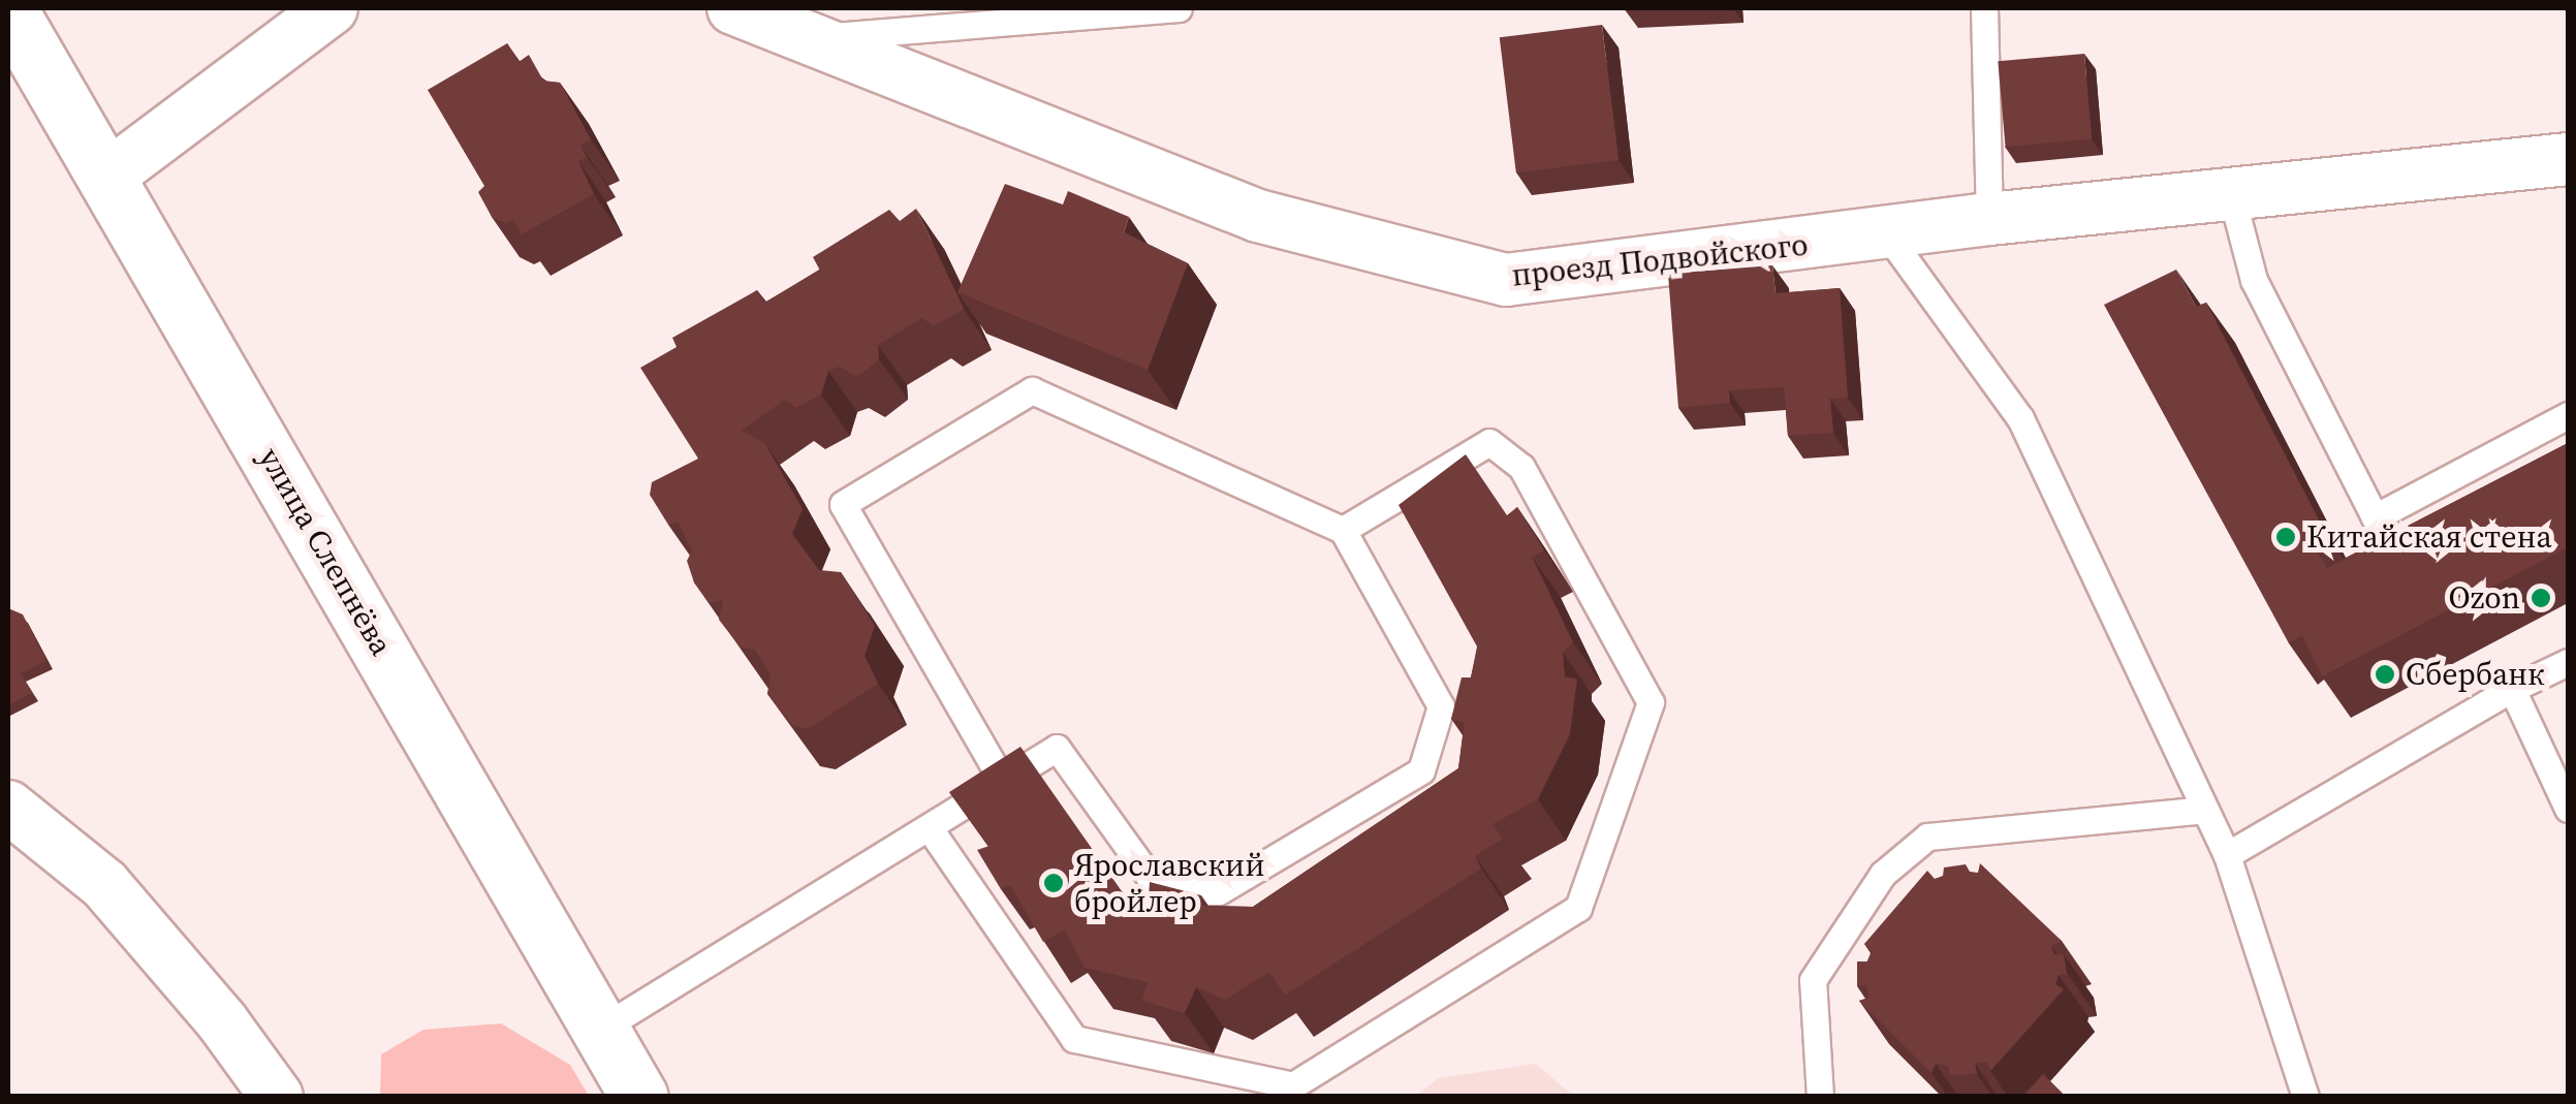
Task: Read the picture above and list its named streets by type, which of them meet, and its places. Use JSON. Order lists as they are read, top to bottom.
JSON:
{
  "streets": {
    "street": ["проезд Подвойского", "улица Слепнёва"]
  },
  "places": [
    "Китайская стена",
    "Ozon",
    "Сбербанк",
    "Ярославский бройлер"
  ]
}
